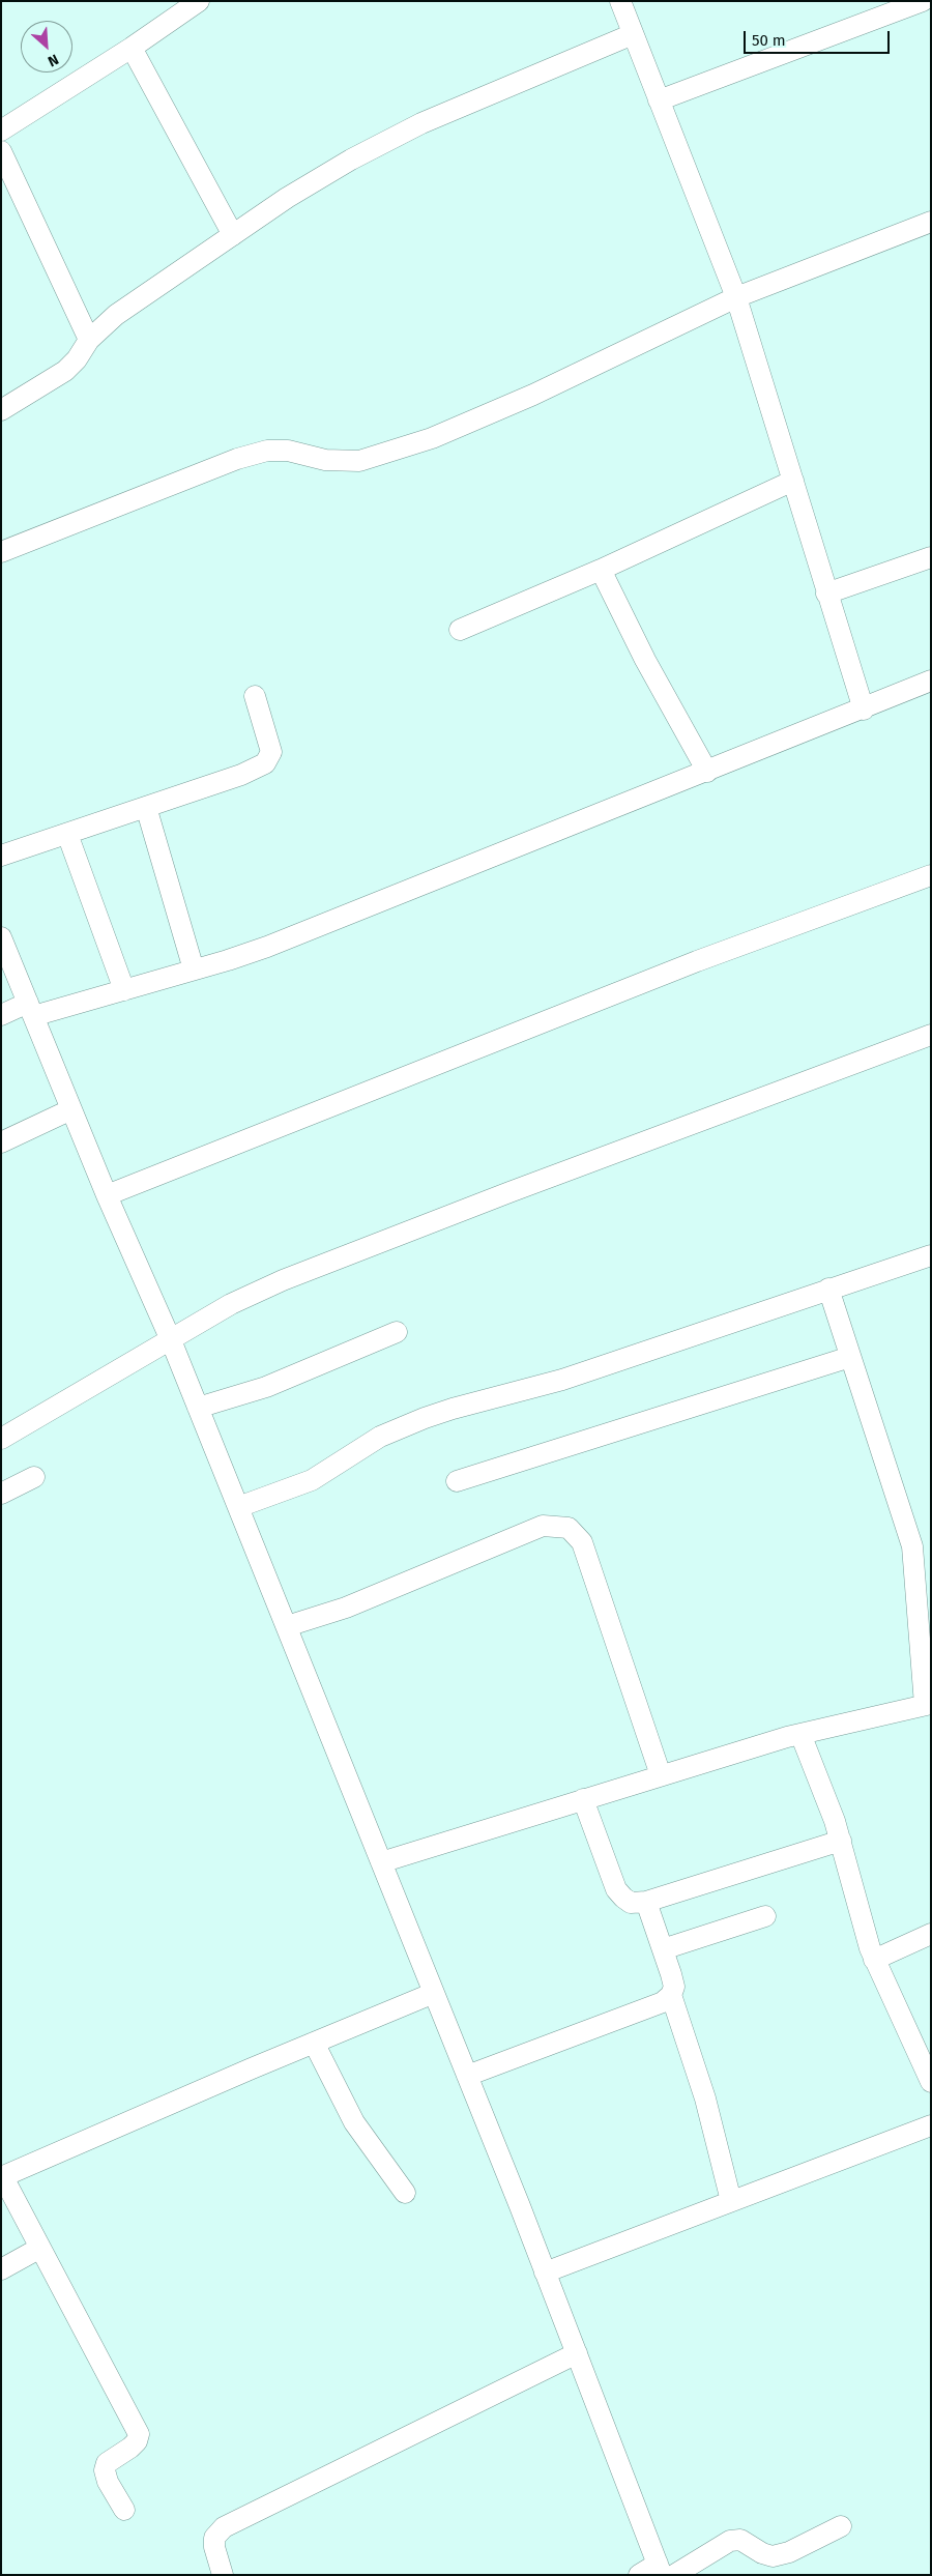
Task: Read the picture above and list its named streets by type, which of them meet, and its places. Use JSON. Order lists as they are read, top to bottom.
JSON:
{
  "scale_bar": "50 m",
  "north": "bottom right"
}
